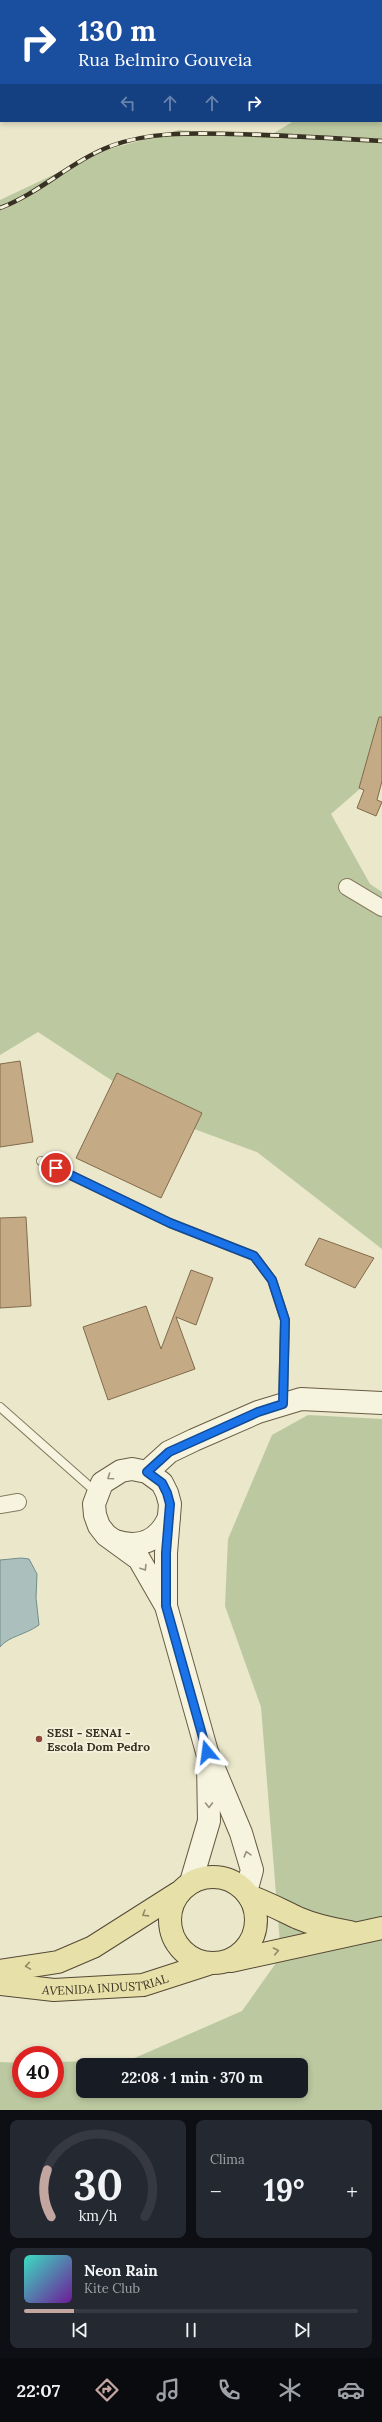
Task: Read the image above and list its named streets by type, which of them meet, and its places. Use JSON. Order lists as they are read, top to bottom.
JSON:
{
  "streets": {
    "main road": ["AVENIDA INDUSTRIAL"]
  },
  "places": ["SESI - SENAI - Escola Dom Pedro"],
  "page": {
    "turn": ["130 m", "Rua Belmiro Gouveia"],
    "limit": "40",
    "trip": "22:08 · 1 min · 370 m",
    "tile": "Clima",
    "heat": ["−", "19°", "+"],
    "song": ["Neon Rain", "Kite Club"],
    "tabs": "22:07",
    "gauge": ["30", "km/h"]
  }
}
